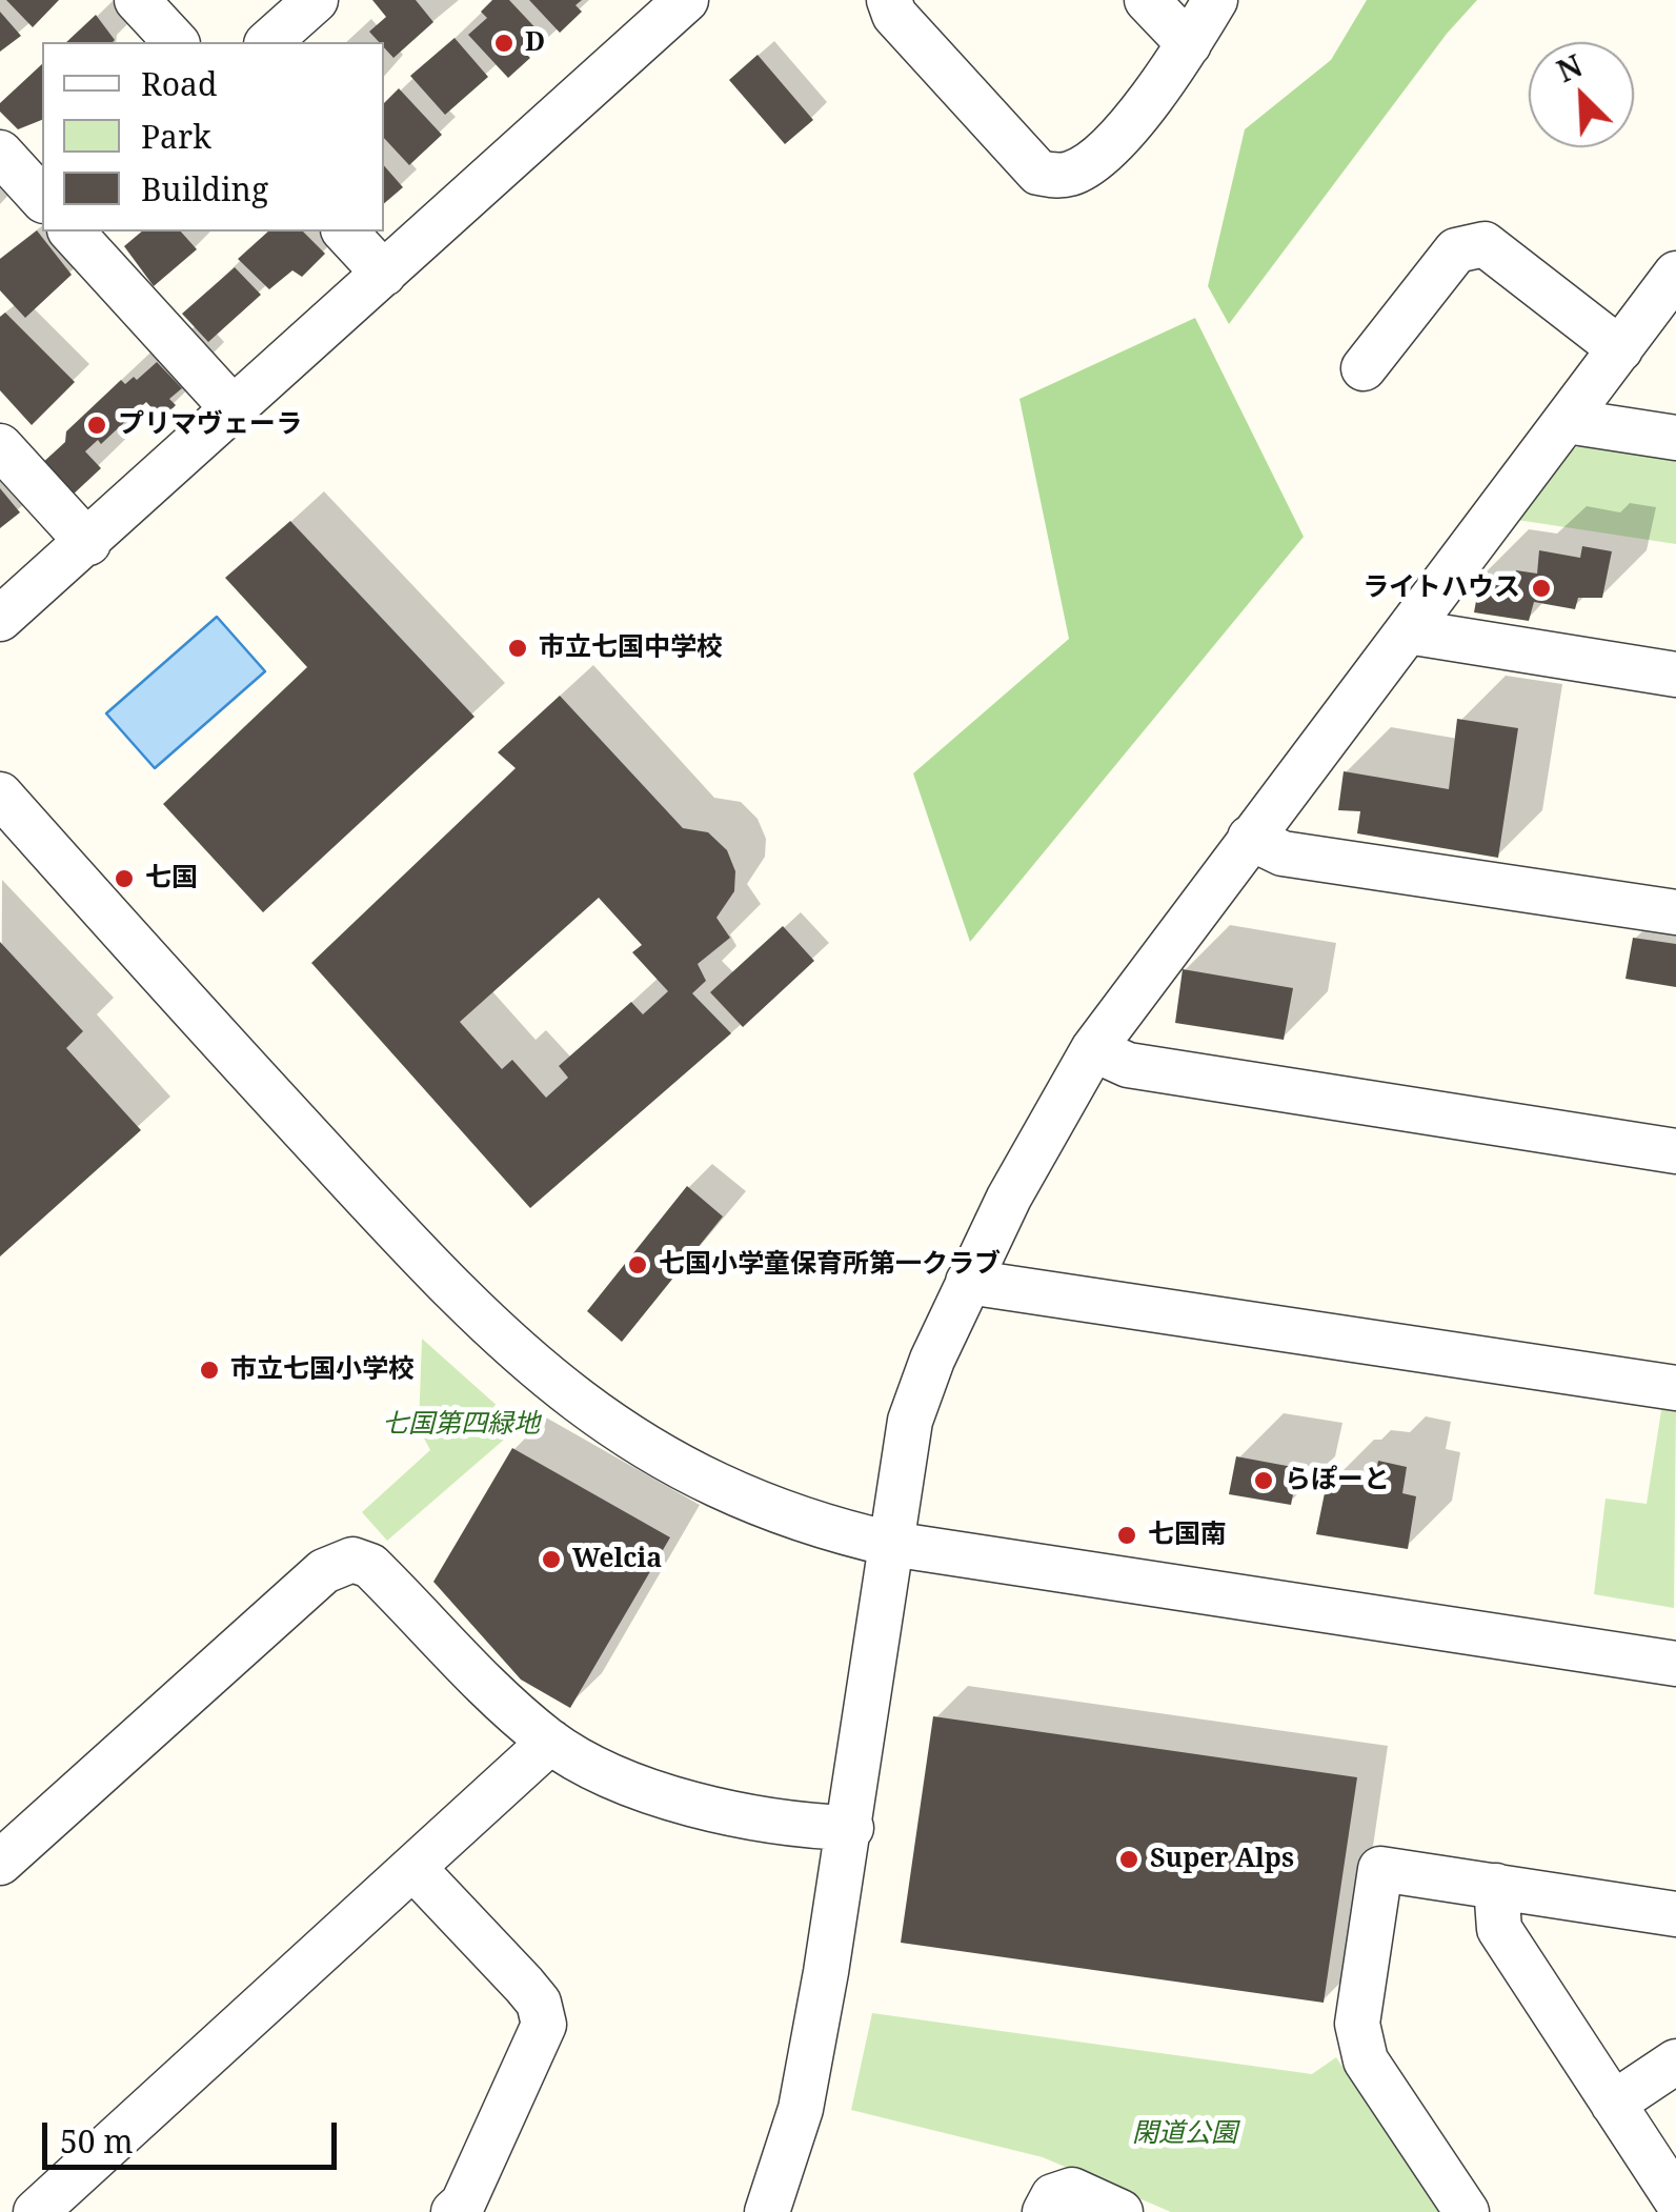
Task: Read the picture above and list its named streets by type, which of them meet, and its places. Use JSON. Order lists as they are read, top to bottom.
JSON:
{
  "parks": ["七国第四緑地", "閑道公園"],
  "places": [
    "D",
    "プリマヴェーラ",
    "ライトハウス",
    "市立七国中学校",
    "七国",
    "七国小学童保育所第一クラブ",
    "市立七国小学校",
    "らぽーと",
    "七国南",
    "Welcia",
    "Super Alps"
  ],
  "legend": ["Road", "Park", "Building"],
  "scale_bar": "50 m",
  "north": "top left"
}
